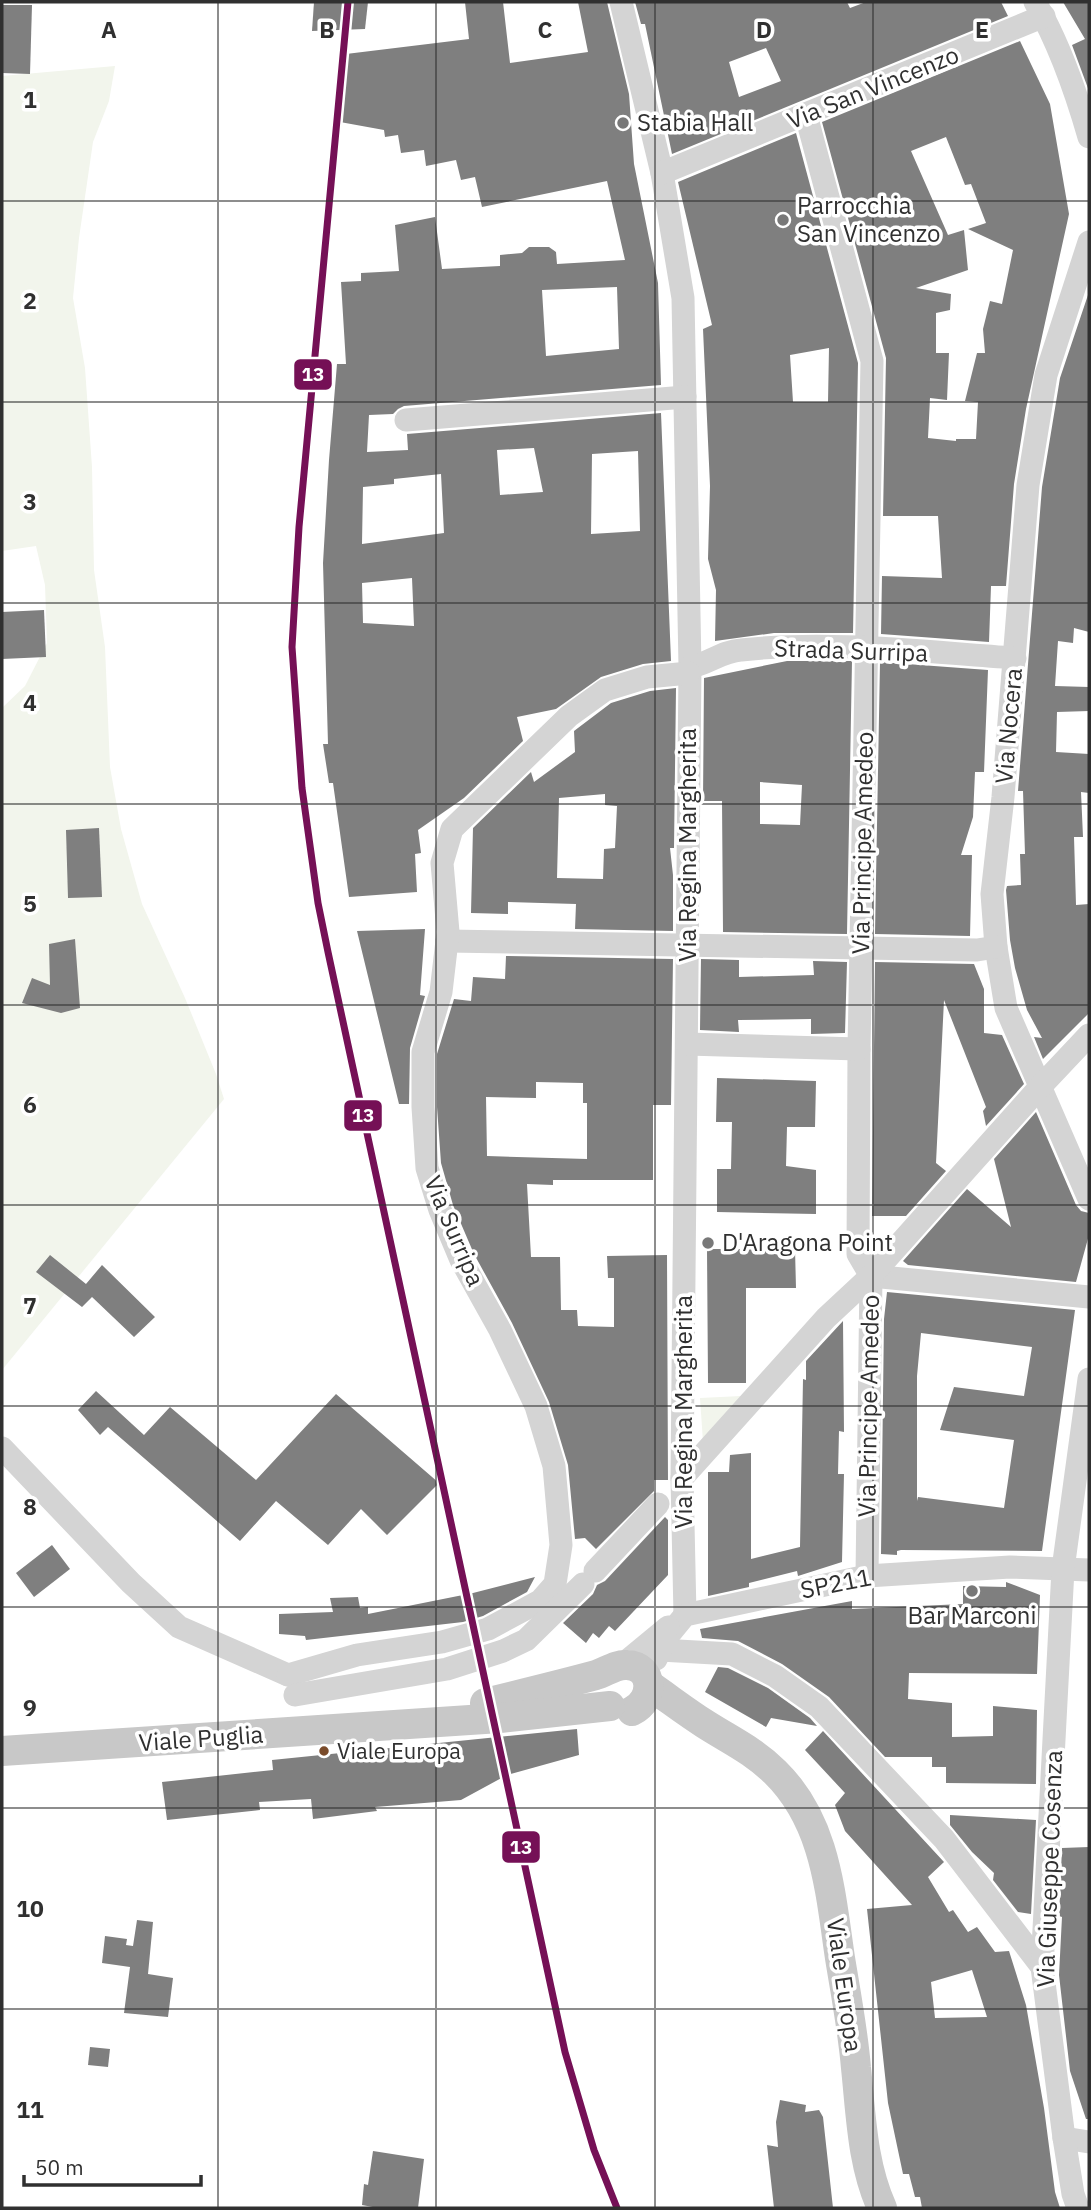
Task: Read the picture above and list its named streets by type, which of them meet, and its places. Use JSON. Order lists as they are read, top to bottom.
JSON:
{
  "streets": {
    "main road": ["Viale Puglia", "Viale Europa"],
    "street": [
      "Via San Vincenzo",
      "Strada Surripa",
      "Via Nocera",
      "Via Principe Amedeo",
      "Via Regina Margherita",
      "Via Surripa",
      "SP211",
      "Via Giuseppe Cosenza"
    ]
  },
  "crossings": [
    ["Via San Vincenzo", "Via Principe Amedeo"],
    ["Via San Vincenzo", "Via Regina Margherita"],
    ["Strada Surripa", "Via Nocera"],
    ["Strada Surripa", "Via Principe Amedeo"],
    ["Strada Surripa", "Via Regina Margherita"],
    ["Strada Surripa", "Via Surripa"],
    ["Via Principe Amedeo", "SP211"],
    ["Via Regina Margherita", "Via Surripa"],
    ["Via Regina Margherita", "SP211"],
    ["SP211", "Via Giuseppe Cosenza"],
    ["Viale Puglia", "Viale Europa"]
  ],
  "places": [
    "Stabia Hall",
    "Parrocchia San Vincenzo",
    "D'Aragona Point",
    "Bar Marconi",
    "Viale Europa"
  ],
  "lines": ["transit line 13"],
  "scale_bar": "50 m",
  "grid": {
    "columns": [
      "A",
      "B",
      "C",
      "D",
      "E"
    ],
    "rows": [
      "1",
      "2",
      "3",
      "4",
      "5",
      "6",
      "7",
      "8",
      "9",
      "10",
      "11"
    ]
  }
}
